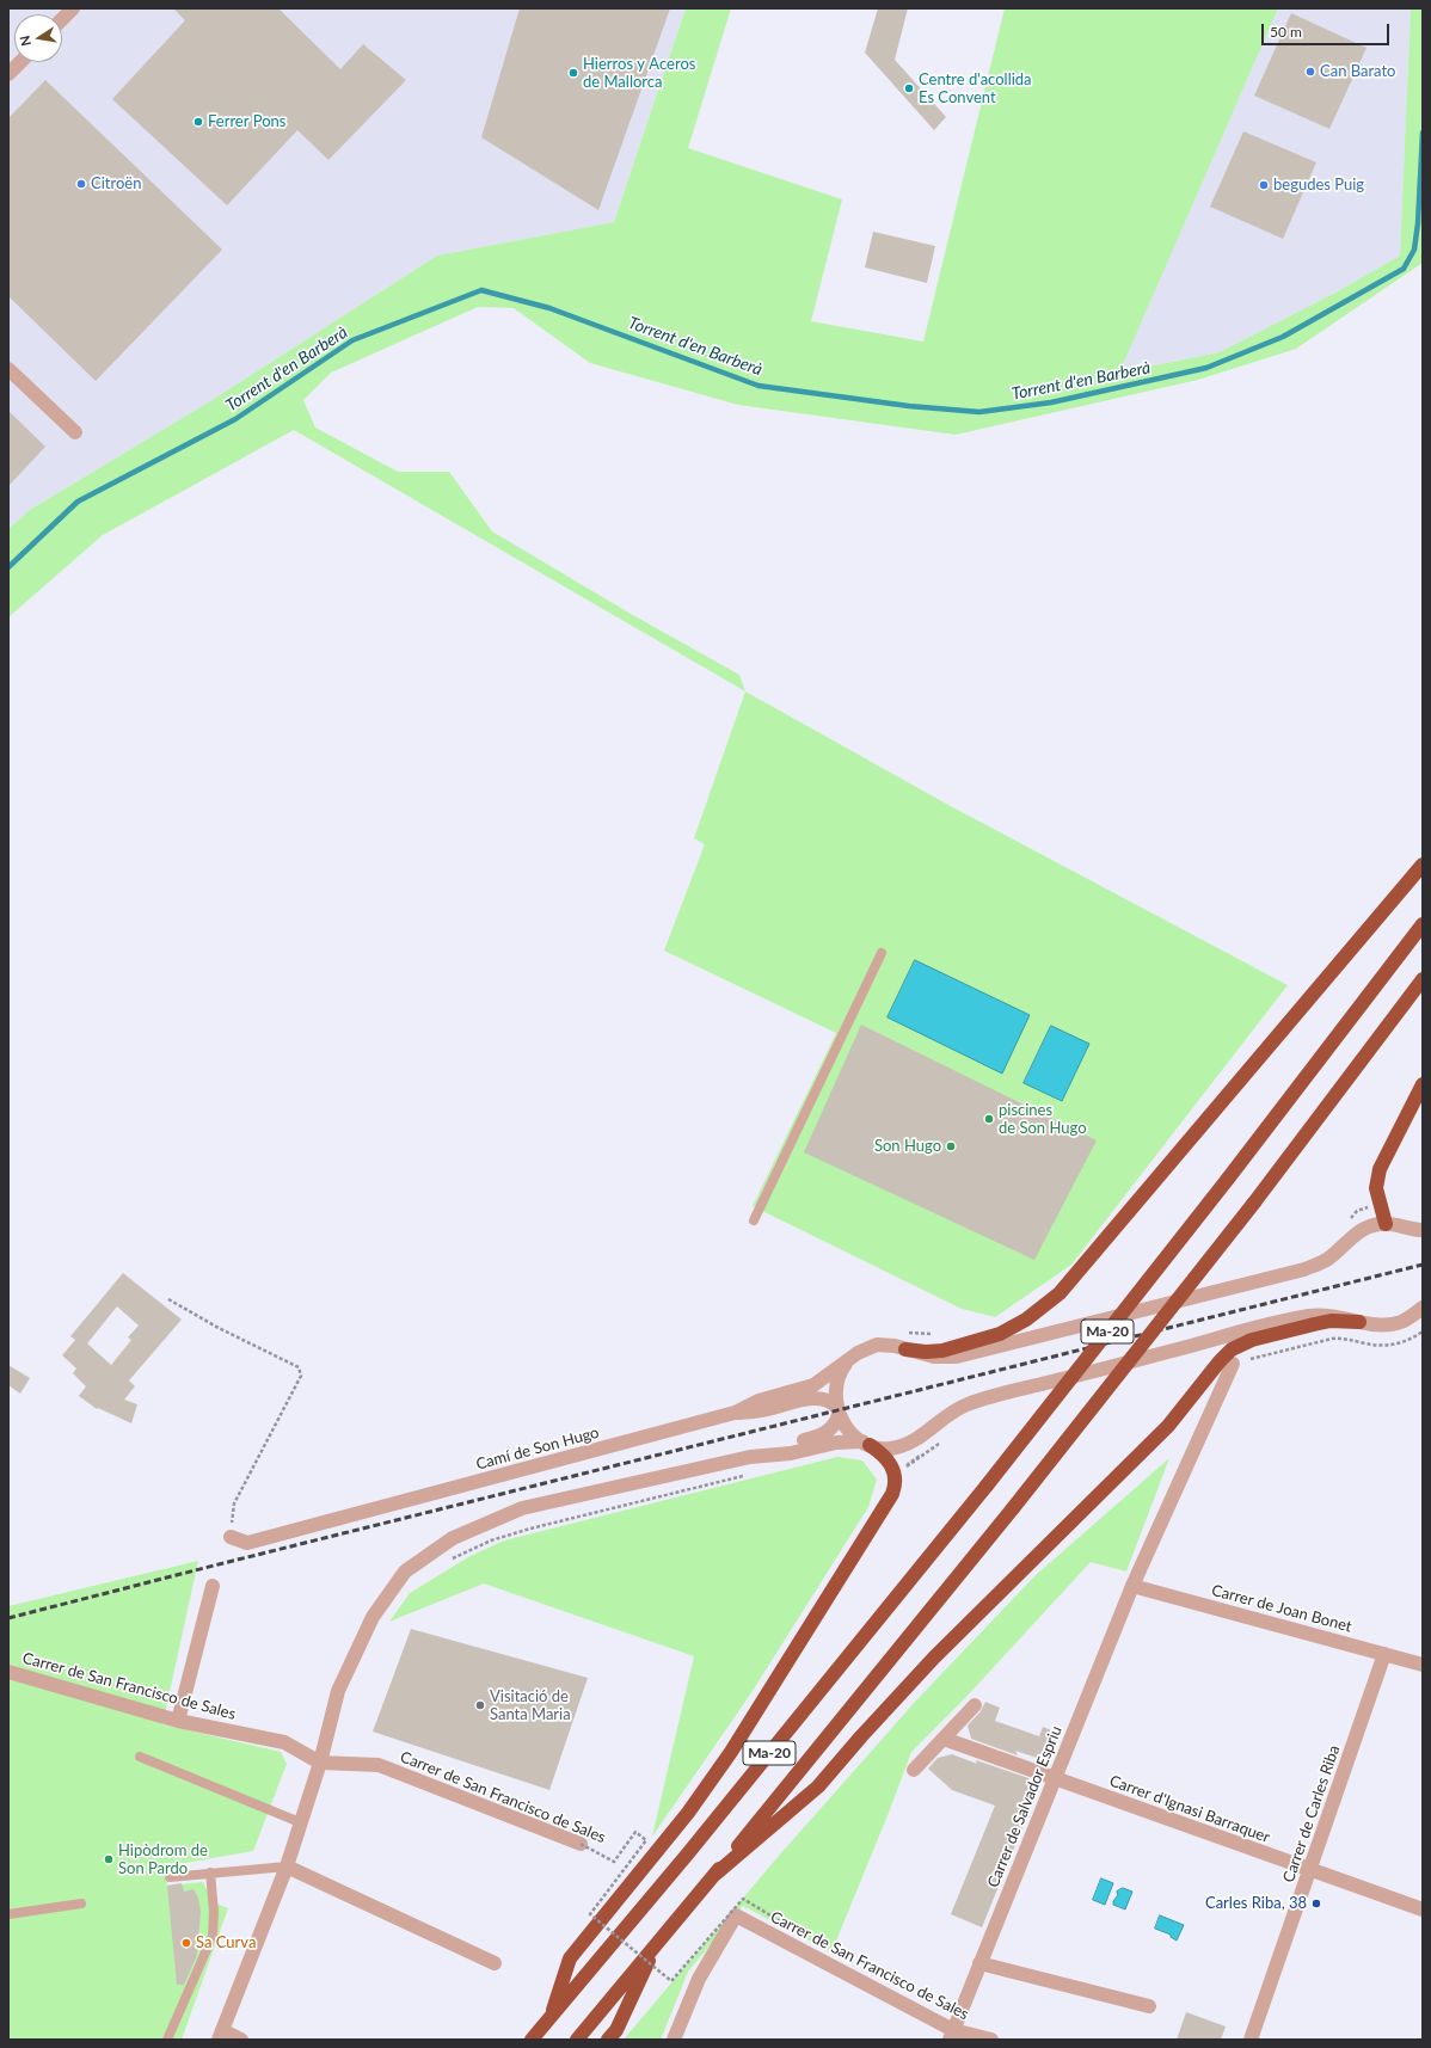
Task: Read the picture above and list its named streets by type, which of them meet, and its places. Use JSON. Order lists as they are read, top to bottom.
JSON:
{
  "streets": {
    "highway": ["Ma-20"],
    "street": [
      "Camí de Son Hugo",
      "Carrer de Joan Bonet",
      "Carrer de San Francisco de Sales",
      "Carrer de Salvador Espriu",
      "Carrer d'Ignasi Barraquer",
      "Carrer de Carles Riba"
    ]
  },
  "crossings": [
    ["Carrer de Joan Bonet", "Carrer de Salvador Espriu"],
    ["Carrer de Joan Bonet", "Carrer de Carles Riba"],
    ["Carrer de San Francisco de Sales", "Carrer de Salvador Espriu"],
    ["Carrer de Salvador Espriu", "Carrer d'Ignasi Barraquer"],
    ["Carrer d'Ignasi Barraquer", "Carrer de Carles Riba"]
  ],
  "water": ["Torrent d'en Barberà"],
  "places": [
    "Can Barato",
    "Hierros y Aceros de Mallorca",
    "Centre d'acollida Es Convent",
    "Ferrer Pons",
    "Citroën",
    "begudes Puig",
    "piscines de Son Hugo",
    "Son Hugo",
    "Visitació de Santa Maria",
    "Hipòdrom de Son Pardo",
    "Carles Riba, 38",
    "Sa Curva"
  ],
  "scale_bar": "50 m",
  "north": "left"
}
